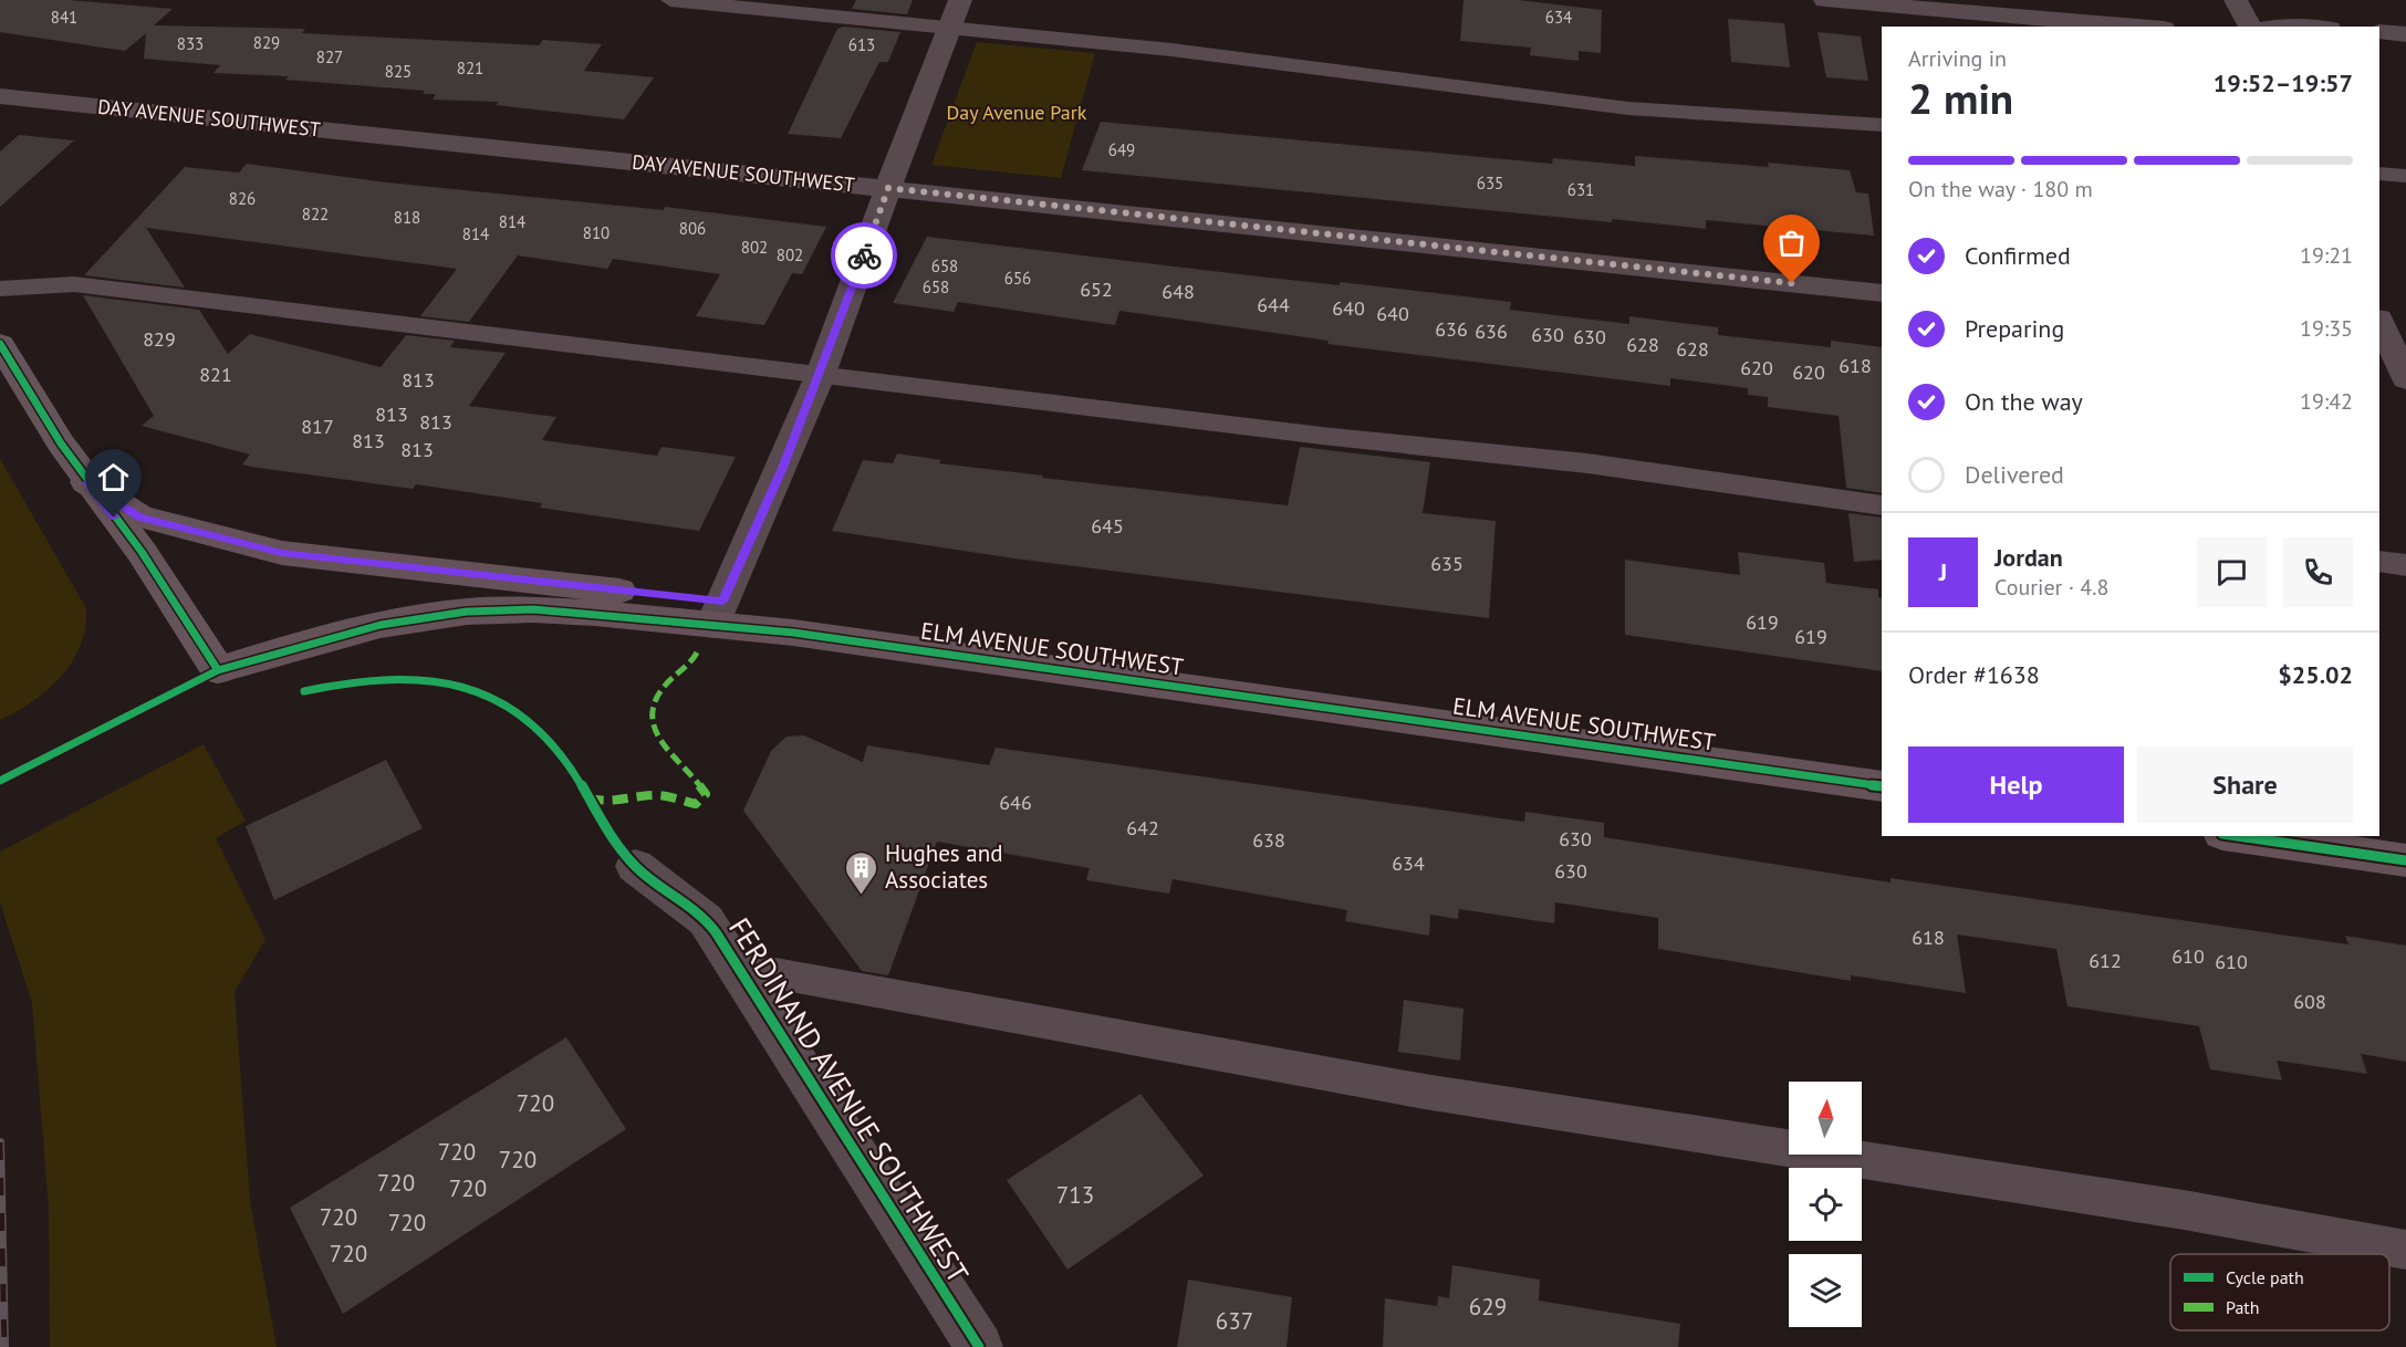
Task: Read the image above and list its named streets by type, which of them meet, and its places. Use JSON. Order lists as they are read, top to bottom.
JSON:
{
  "streets": {
    "main road": ["ELM AVENUE SOUTHWEST"],
    "street": ["DAY AVENUE SOUTHWEST", "FERDINAND AVENUE SOUTHWEST"]
  },
  "parks": ["Day Avenue Park"],
  "places": {
    "building": ["Hughes and Associates"]
  },
  "house_numbers": [
    "841",
    "634",
    "829",
    "833",
    "613",
    "827",
    "821",
    "825",
    "649",
    "635",
    "631",
    "826",
    "822",
    "818",
    "814",
    "806",
    "810",
    "814",
    "802",
    "802",
    "658",
    "656",
    "658",
    "652",
    "648",
    "644",
    "640",
    "640",
    "636",
    "636",
    "630",
    "630",
    "829",
    "628",
    "628",
    "618",
    "620",
    "620",
    "821",
    "813",
    "813",
    "813",
    "817",
    "813",
    "813",
    "645",
    "635",
    "619",
    "619",
    "646",
    "642",
    "630",
    "638",
    "634",
    "630",
    "618",
    "610",
    "612",
    "610",
    "608",
    "720",
    "720",
    "720",
    "720",
    "720",
    "713",
    "720",
    "720",
    "720",
    "629",
    "637"
  ],
  "legend": ["Cycle path", "Path"],
  "north": "top",
  "page": {
    "heading": ["2 min", "Arriving in", "19:52–19:57"],
    "panel": [
      "Jordan",
      "Courier · 4.8",
      "Order #1638",
      "$25.02"
    ],
    "bar": "On the way · 180 m",
    "list": [
      ["Confirmed", "19:21"],
      ["Preparing", "19:35"],
      ["On the way", "19:42"],
      "Delivered"
    ],
    "round": "J",
    "buttons": ["Help", "Share"]
  }
}
